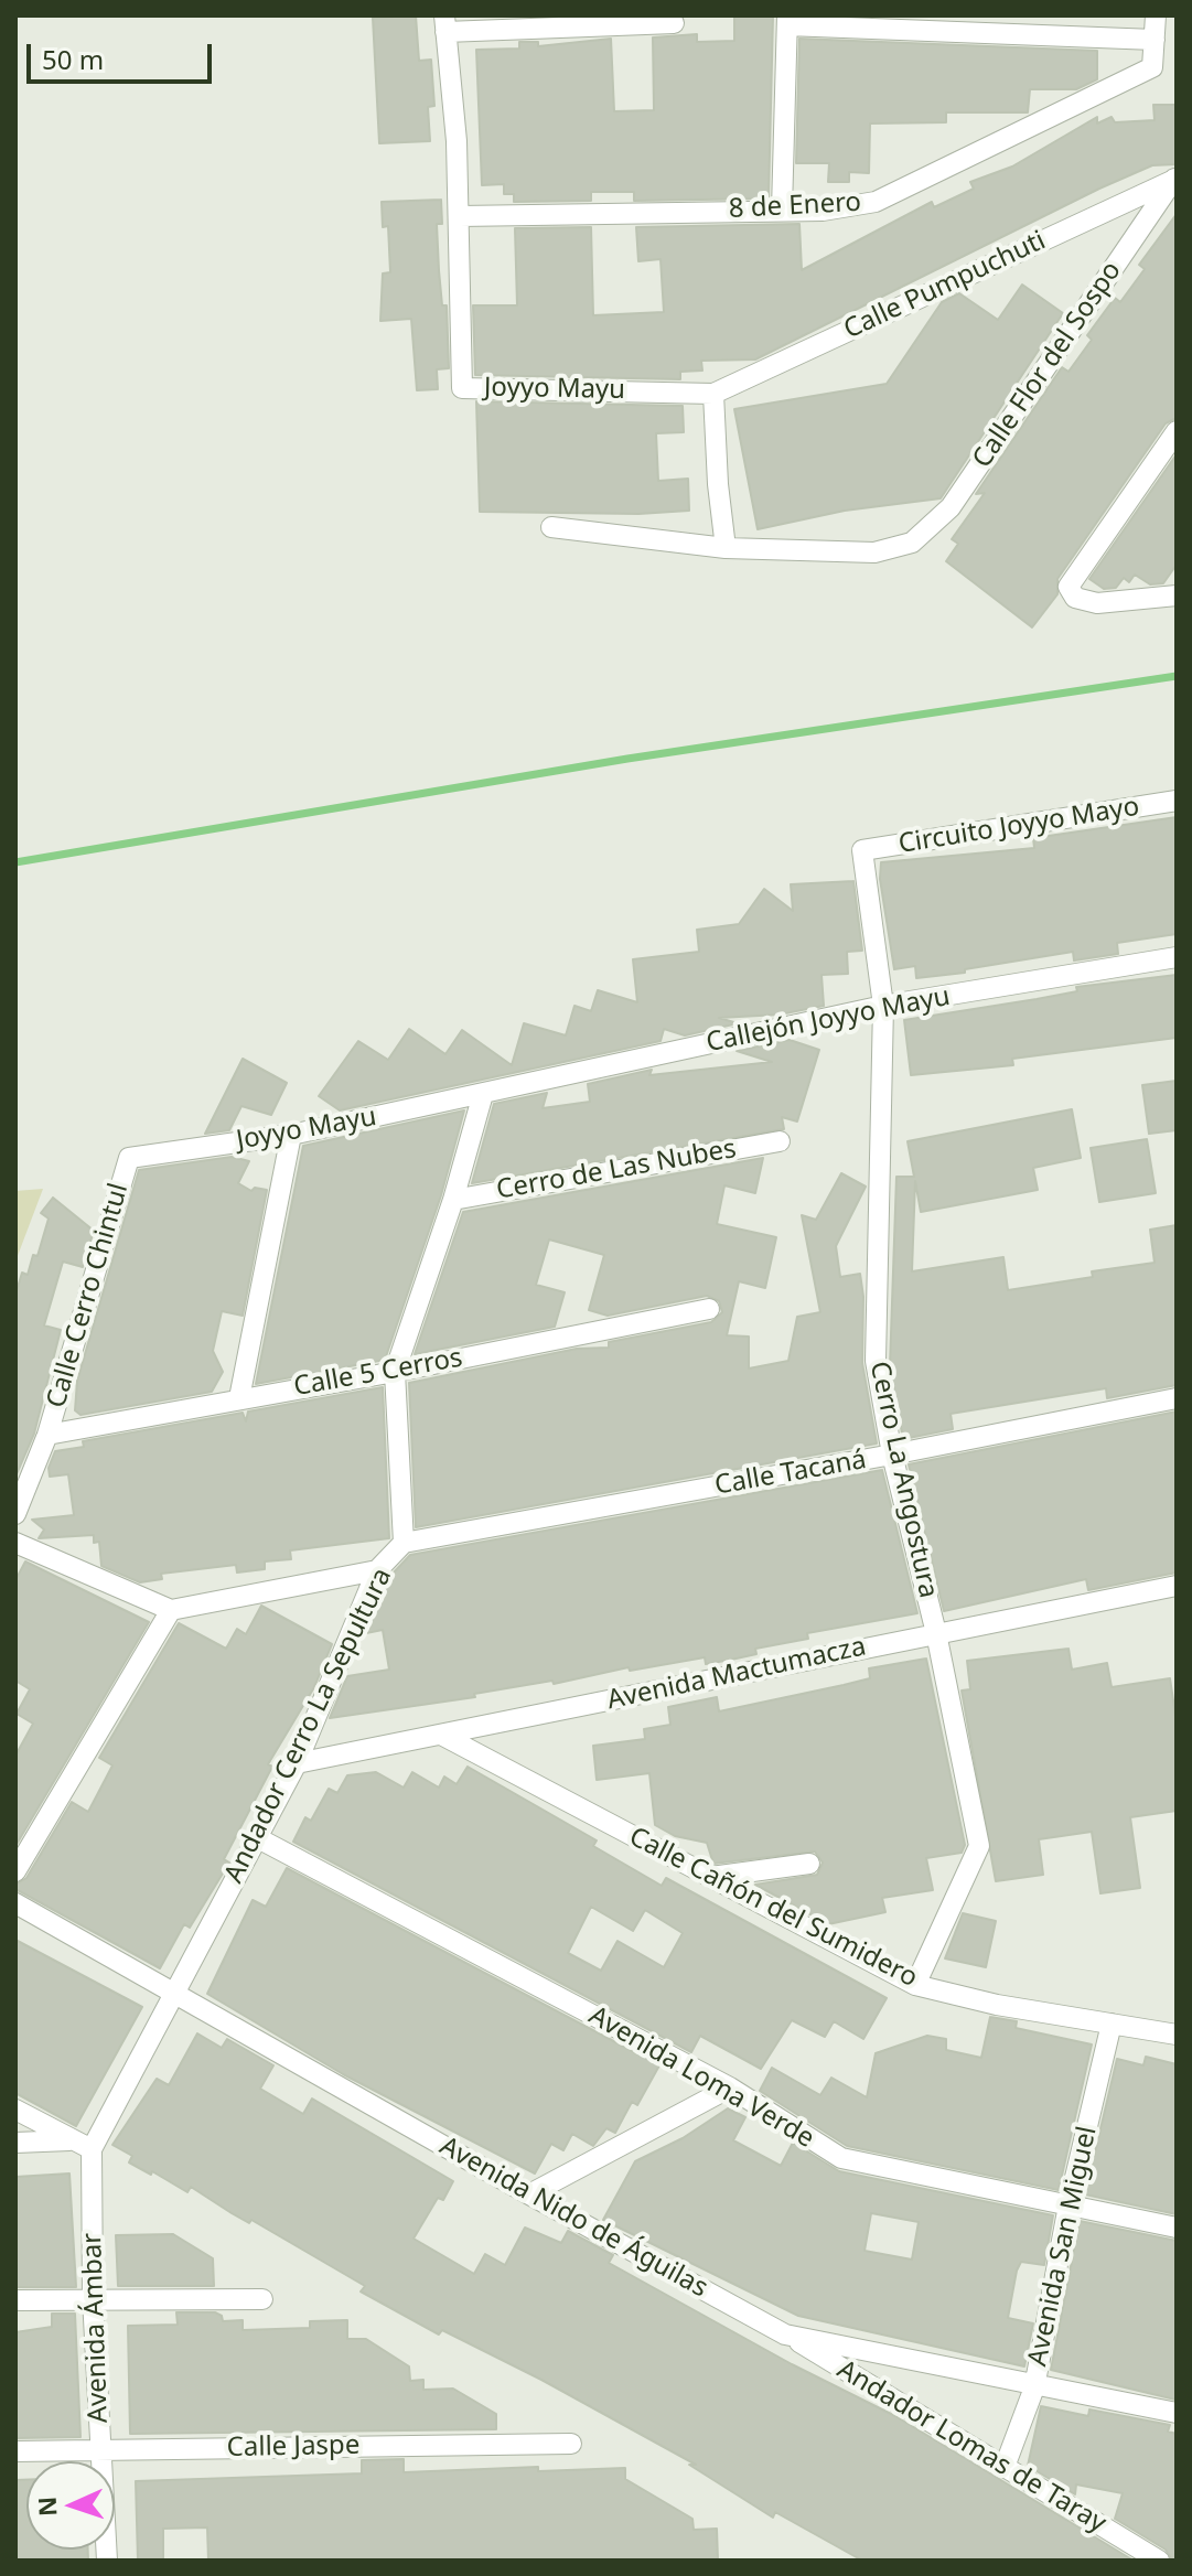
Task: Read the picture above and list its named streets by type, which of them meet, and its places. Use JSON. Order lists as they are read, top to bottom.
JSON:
{
  "streets": {
    "street": [
      "8 de Enero",
      "Calle Pumpuchuti",
      "Calle Flor del Sospo",
      "Joyyo Mayu",
      "Circuito Joyyo Mayo",
      "Callejón Joyyo Mayu",
      "Cerro de Las Nubes",
      "Calle Cerro Chintul",
      "Calle 5 Cerros",
      "Calle Tacaná",
      "Cerro La Angostura",
      "Avenida Mactumacza",
      "Andador Cerro La Sepultura",
      "Calle Cañón del Sumidero",
      "Avenida Loma Verde",
      "Avenida Nido de Águilas",
      "Avenida San Miguel",
      "Avenida Ámbar",
      "Calle Jaspe",
      "Andador Lomas de Taray"
    ]
  },
  "crossings": [
    ["8 de Enero", "Joyyo Mayu"],
    ["Calle Pumpuchuti", "Calle Flor del Sospo"],
    ["Calle Pumpuchuti", "Joyyo Mayu"],
    ["Joyyo Mayu", "Callejón Joyyo Mayu"],
    ["Joyyo Mayu", "Calle Cerro Chintul"],
    ["Joyyo Mayu", "Andador Cerro La Sepultura"],
    ["Circuito Joyyo Mayo", "Cerro La Angostura"],
    ["Callejón Joyyo Mayu", "Cerro La Angostura"],
    ["Callejón Joyyo Mayu", "Andador Cerro La Sepultura"],
    ["Cerro de Las Nubes", "Andador Cerro La Sepultura"],
    ["Calle Cerro Chintul", "Calle 5 Cerros"],
    ["Calle 5 Cerros", "Andador Cerro La Sepultura"],
    ["Calle Tacaná", "Cerro La Angostura"],
    ["Calle Tacaná", "Andador Cerro La Sepultura"],
    ["Cerro La Angostura", "Avenida Mactumacza"],
    ["Cerro La Angostura", "Calle Cañón del Sumidero"],
    ["Avenida Mactumacza", "Andador Cerro La Sepultura"],
    ["Avenida Mactumacza", "Calle Cañón del Sumidero"],
    ["Andador Cerro La Sepultura", "Avenida Loma Verde"],
    ["Andador Cerro La Sepultura", "Avenida Nido de Águilas"],
    ["Andador Cerro La Sepultura", "Avenida Ámbar"],
    ["Calle Cañón del Sumidero", "Avenida San Miguel"],
    ["Avenida Loma Verde", "Avenida San Miguel"],
    ["Avenida Nido de Águilas", "Avenida San Miguel"],
    ["Avenida Nido de Águilas", "Andador Lomas de Taray"],
    ["Avenida San Miguel", "Andador Lomas de Taray"],
    ["Avenida Ámbar", "Calle Jaspe"]
  ],
  "scale_bar": "50 m",
  "north": "left"
}
